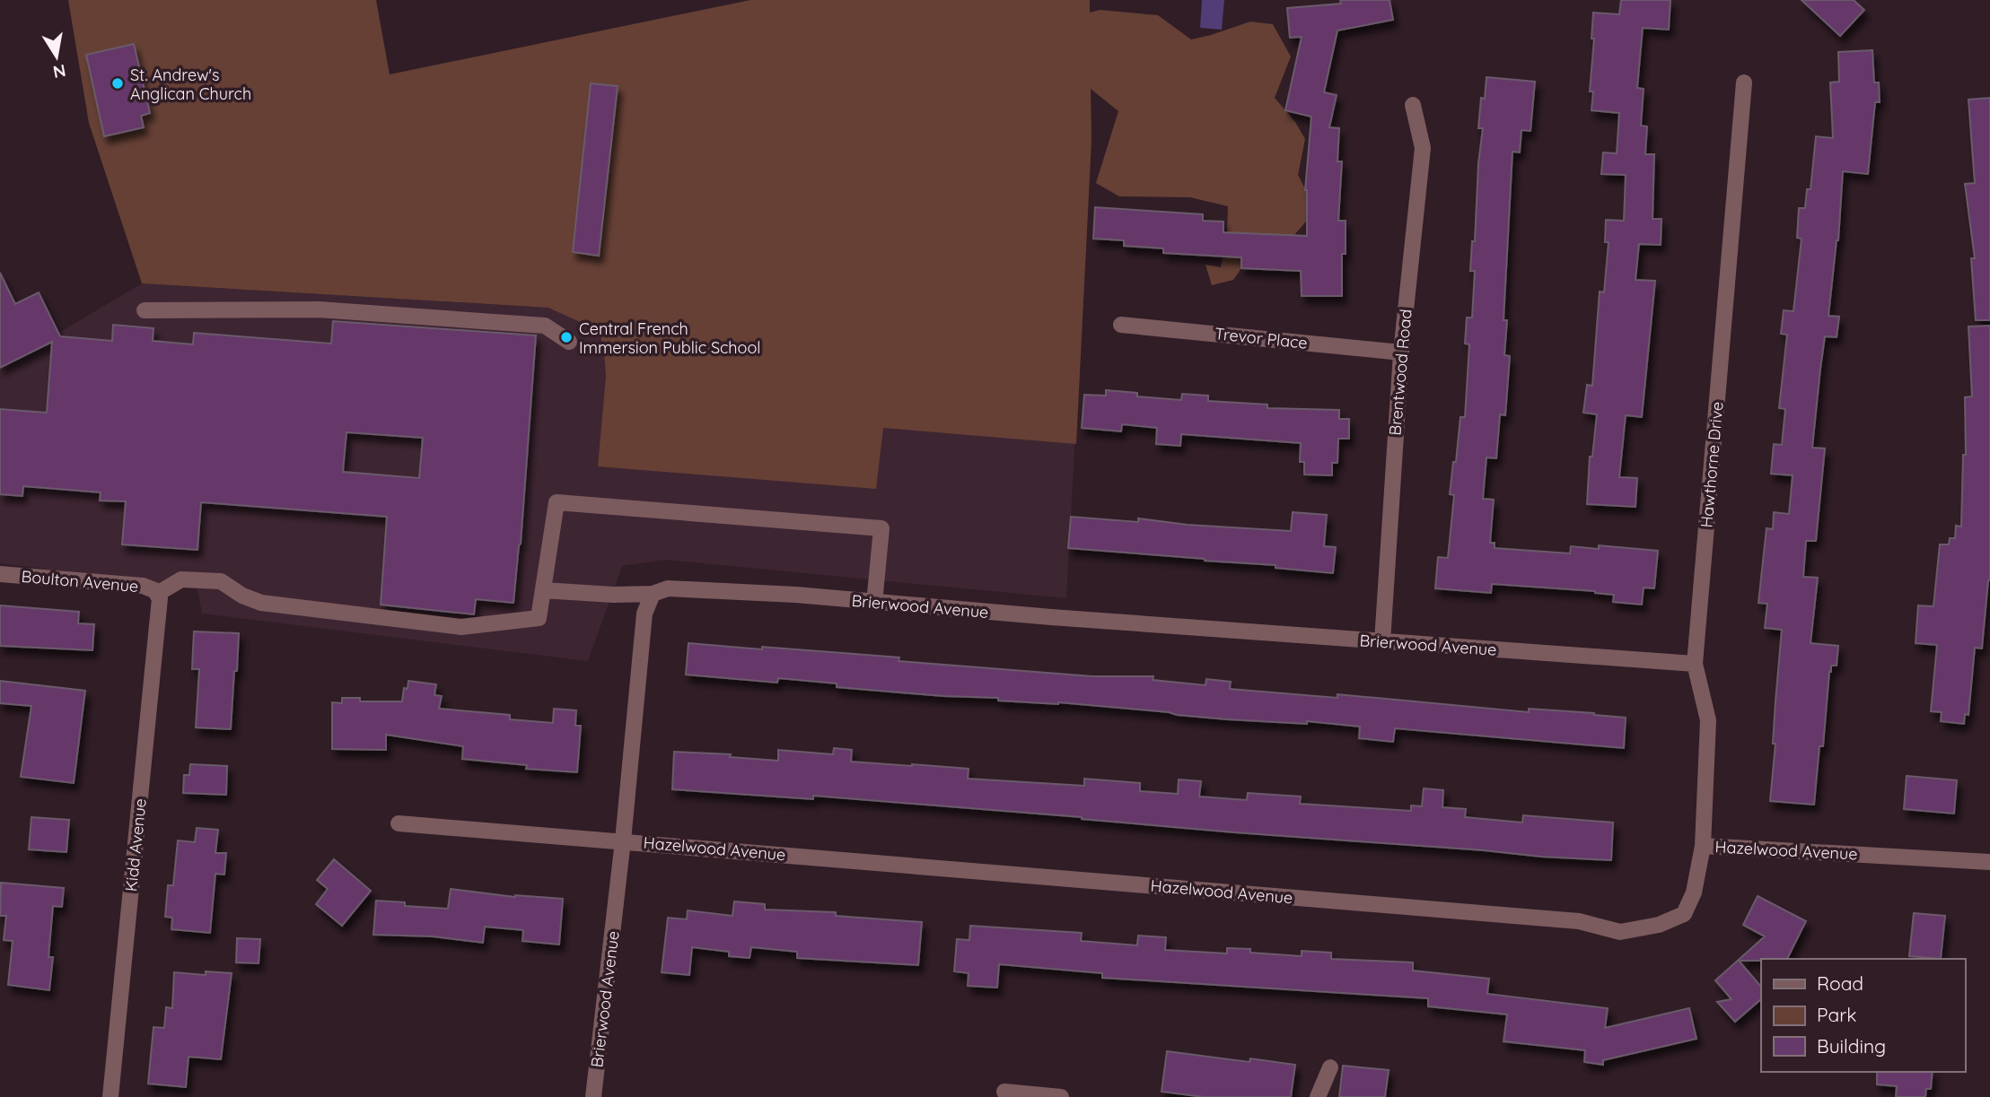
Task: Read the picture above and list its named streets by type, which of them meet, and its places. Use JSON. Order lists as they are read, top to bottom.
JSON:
{
  "streets": {
    "street": [
      "Trevor Place",
      "Brentwood Road",
      "Hawthorne Drive",
      "Boulton Avenue",
      "Brierwood Avenue",
      "Kidd Avenue",
      "Hazelwood Avenue"
    ]
  },
  "crossings": [
    ["Trevor Place", "Brentwood Road"],
    ["Brentwood Road", "Brierwood Avenue"],
    ["Hawthorne Drive", "Brierwood Avenue"],
    ["Hawthorne Drive", "Hazelwood Avenue"],
    ["Boulton Avenue", "Kidd Avenue"],
    ["Brierwood Avenue", "Hazelwood Avenue"]
  ],
  "places": ["St. Andrew's Anglican Church", "Central French Immersion Public School"],
  "legend": ["Road", "Park", "Building"],
  "north": "bottom"
}
